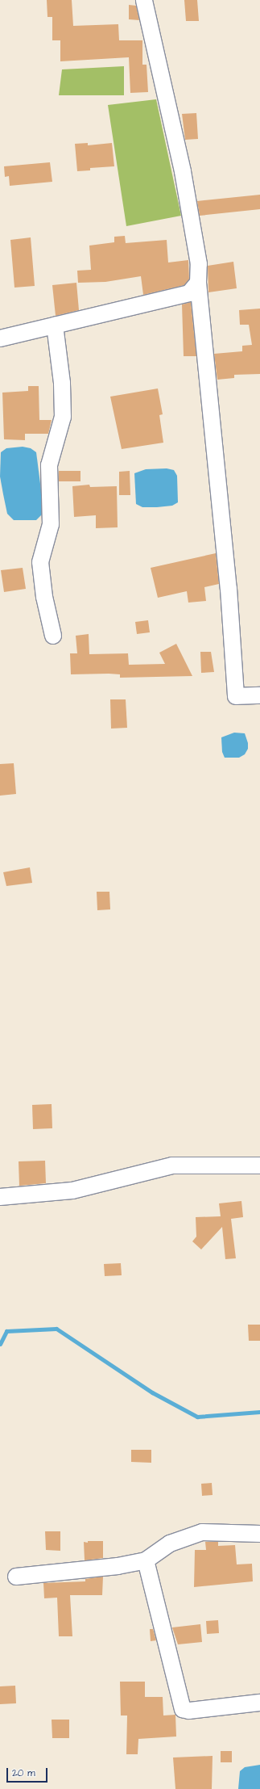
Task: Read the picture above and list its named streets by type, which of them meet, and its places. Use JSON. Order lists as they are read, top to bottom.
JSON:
{
  "scale_bar": "20 m"
}
